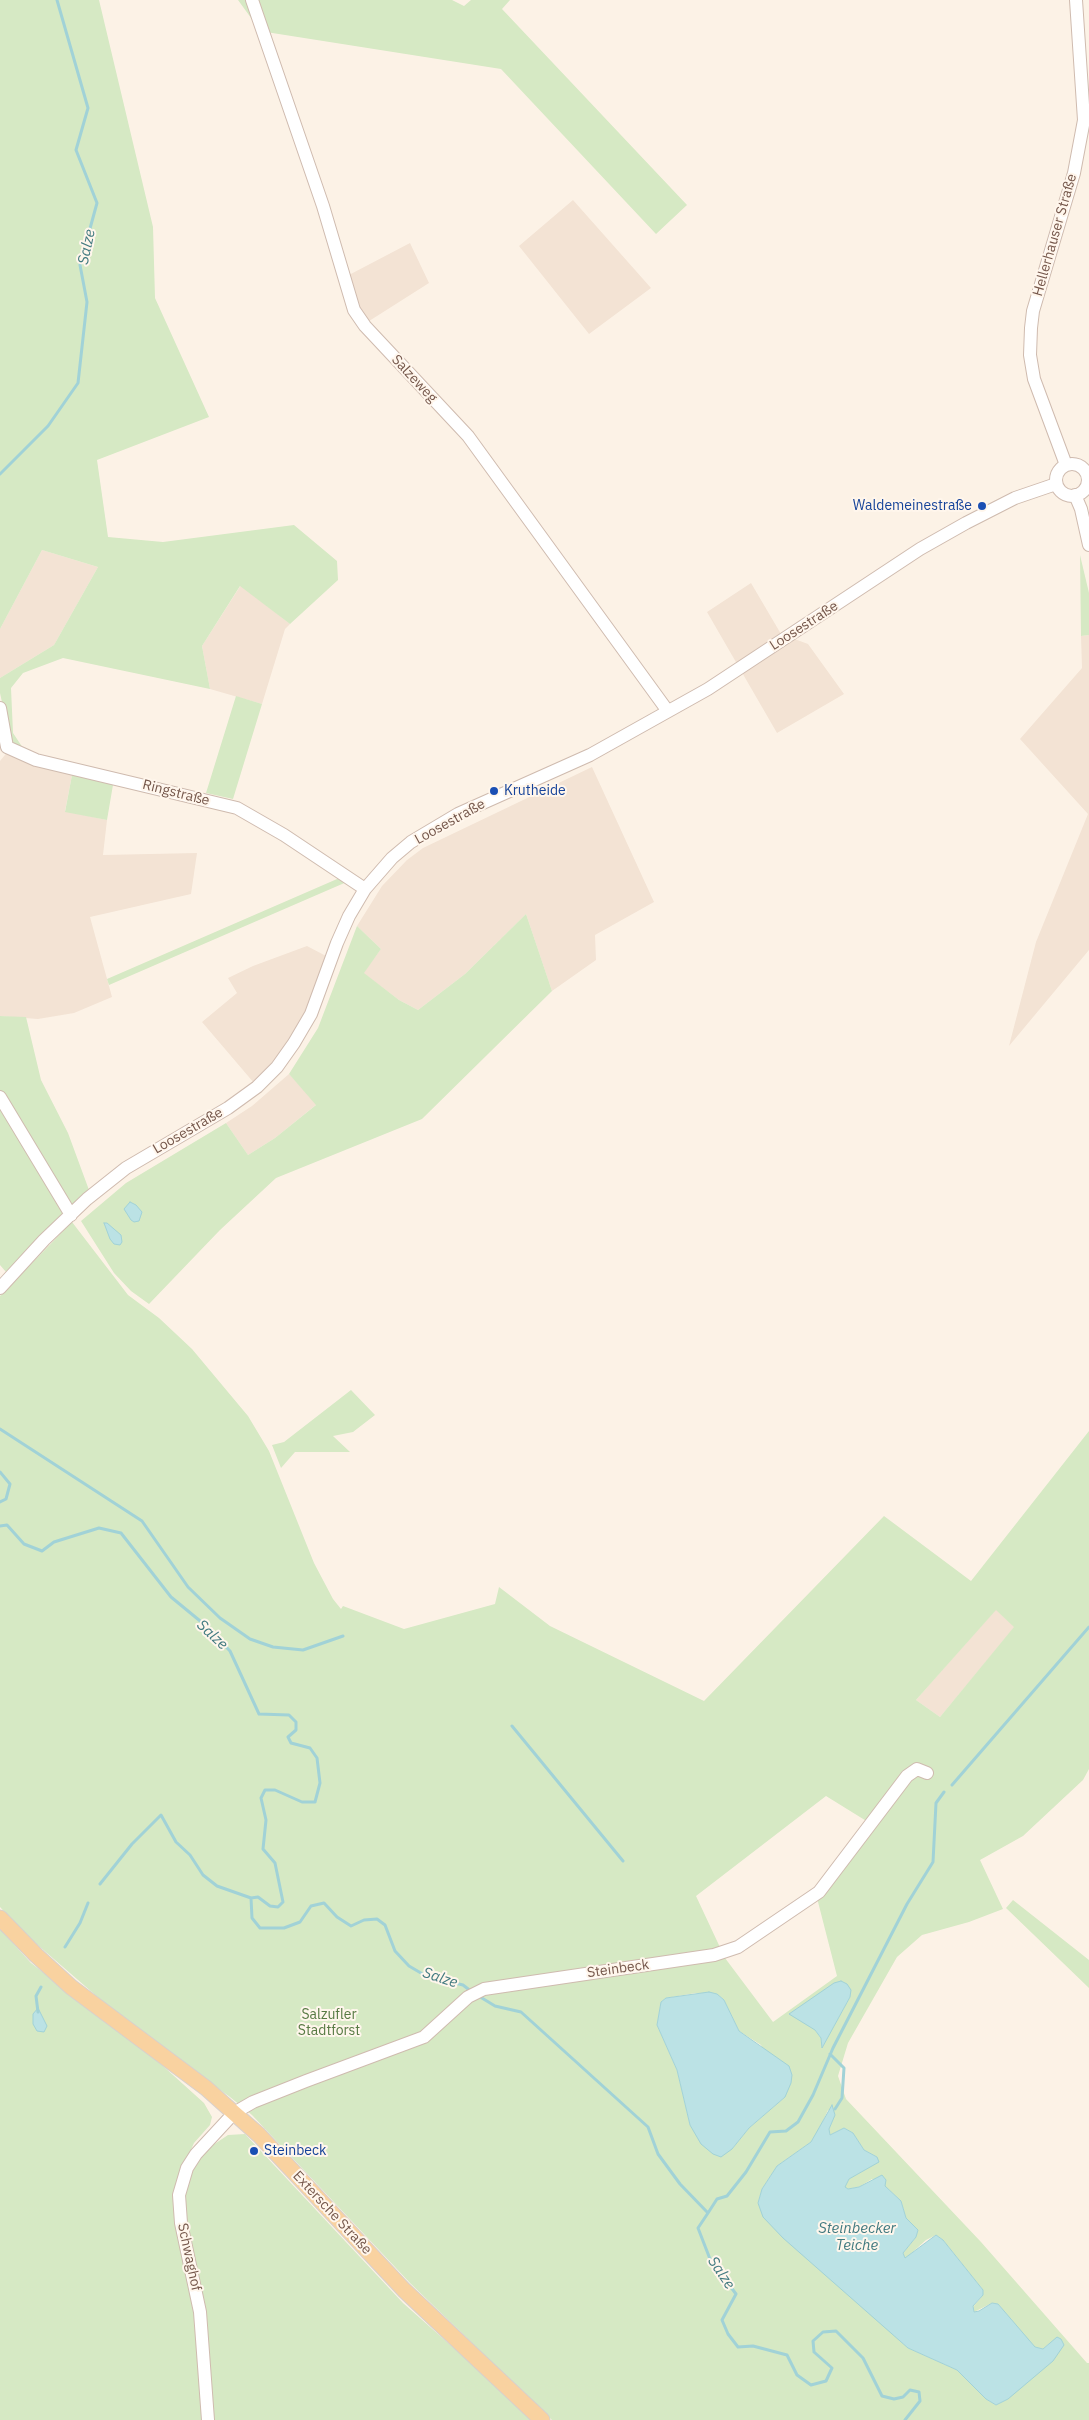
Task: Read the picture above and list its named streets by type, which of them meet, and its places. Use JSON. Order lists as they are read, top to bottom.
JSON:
{
  "streets": {
    "main road": ["Extersche Straße"],
    "street": [
      "Hellerhauser Straße",
      "Salzeweg",
      "Loosestraße",
      "Ringstraße",
      "Steinbeck",
      "Schwaghof"
    ]
  },
  "crossings": [
    ["Hellerhauser Straße", "Loosestraße"],
    ["Salzeweg", "Loosestraße"],
    ["Loosestraße", "Ringstraße"],
    ["Steinbeck", "Extersche Straße"],
    ["Steinbeck", "Schwaghof"],
    ["Extersche Straße", "Schwaghof"]
  ],
  "water": ["Salze", "Steinbecker Teiche"],
  "parks": ["Salzufler Stadtforst"],
  "places": ["Waldemeinestraße", "Krutheide", "Steinbeck"]
}
